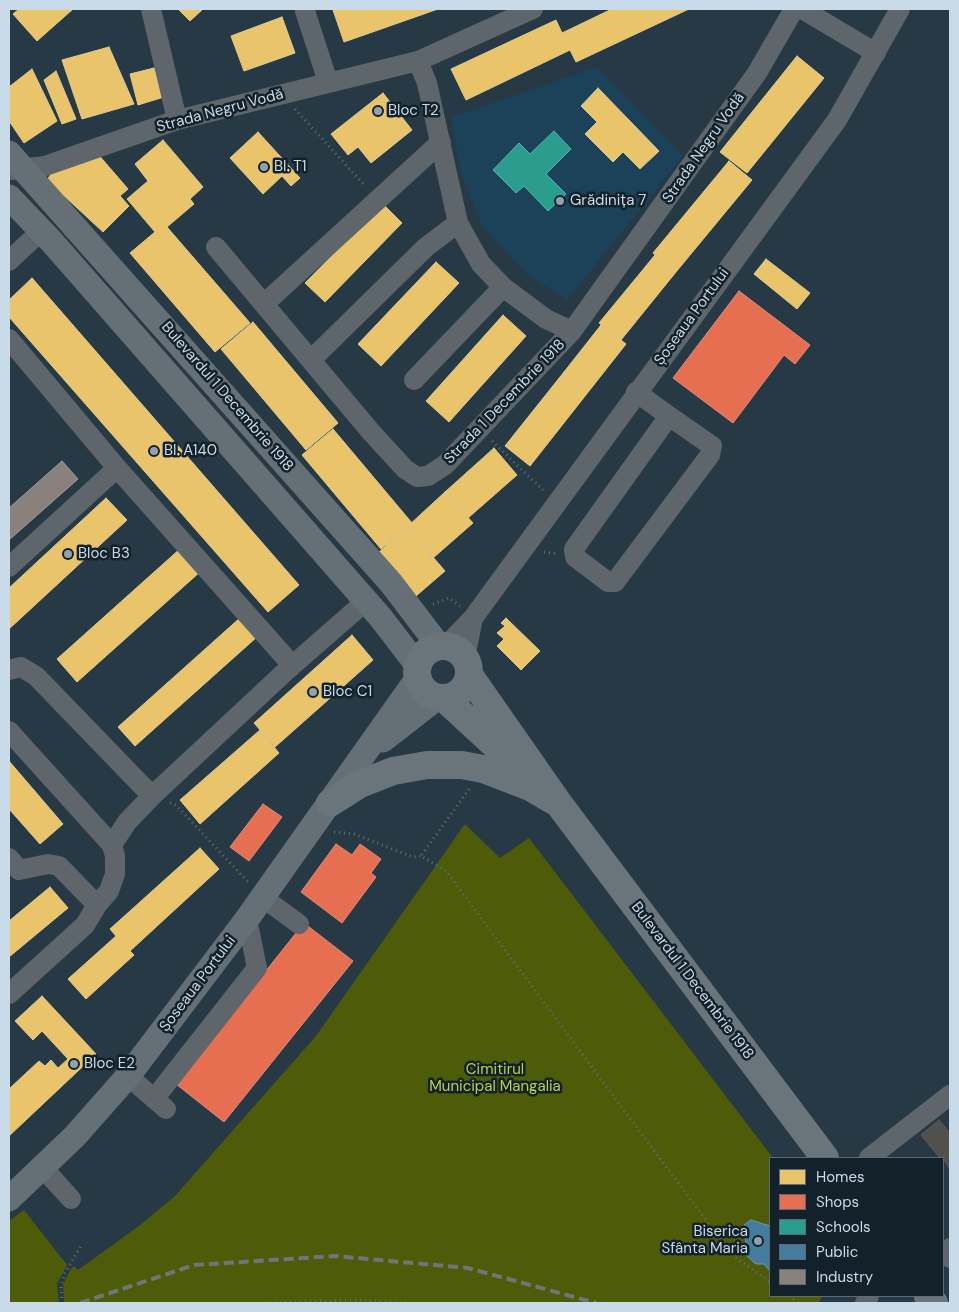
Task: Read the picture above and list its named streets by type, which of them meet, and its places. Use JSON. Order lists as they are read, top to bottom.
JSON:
{
  "streets": {
    "highway": ["Bulevardul 1 Decembrie 1918"],
    "main road": ["Șoseaua Portului"],
    "street": ["Strada Negru Vodă", "Strada 1 Decembrie 1918"]
  },
  "crossings": [
    ["Strada Negru Vodă", "Bulevardul 1 Decembrie 1918"],
    ["Strada Negru Vodă", "Strada 1 Decembrie 1918"],
    ["Șoseaua Portului", "Bulevardul 1 Decembrie 1918"]
  ],
  "parks": ["Cimitirul Municipal Mangalia"],
  "places": [
    "Bloc T2",
    "Bl. T1",
    "Grădinița 7",
    "Bl. A140",
    "Bloc B3",
    "Bloc C1",
    "Bloc E2",
    "Biserica Sfânta Maria"
  ],
  "legend": [
    "Homes",
    "Shops",
    "Schools",
    "Public",
    "Industry"
  ]
}
